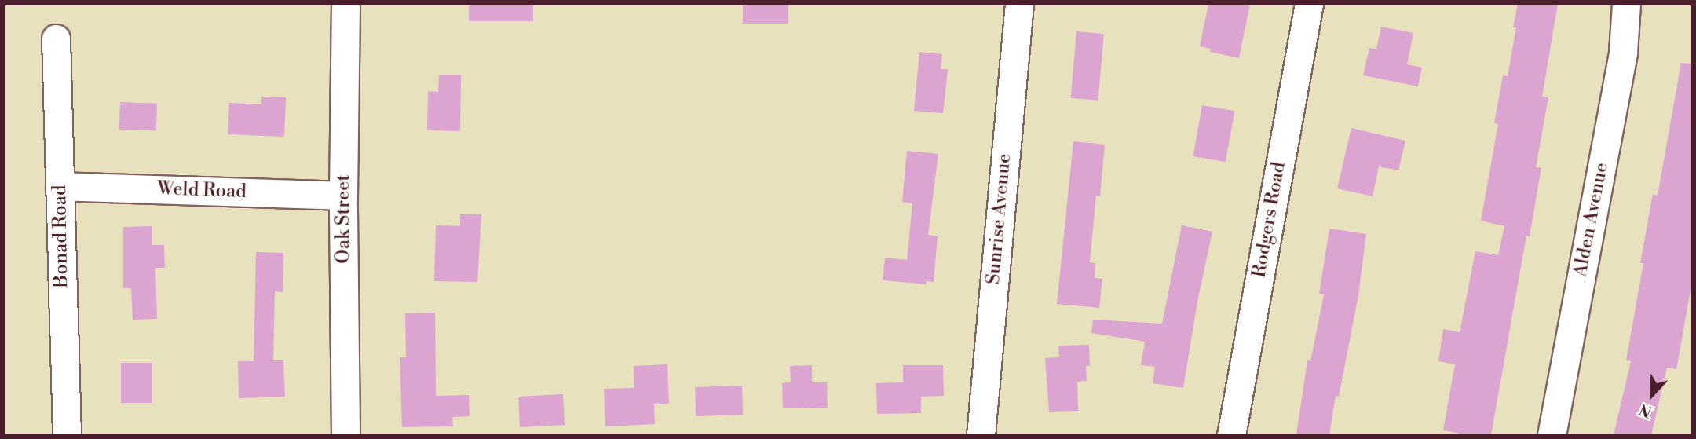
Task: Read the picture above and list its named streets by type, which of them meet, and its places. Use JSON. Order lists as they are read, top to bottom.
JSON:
{
  "streets": {
    "street": [
      "Weld Road",
      "Oak Street",
      "Sunrise Avenue",
      "Rodgers Road",
      "Alden Avenue",
      "Bonad Road"
    ]
  },
  "crossings": [
    ["Weld Road", "Oak Street"],
    ["Weld Road", "Bonad Road"]
  ],
  "north": "bottom"
}
